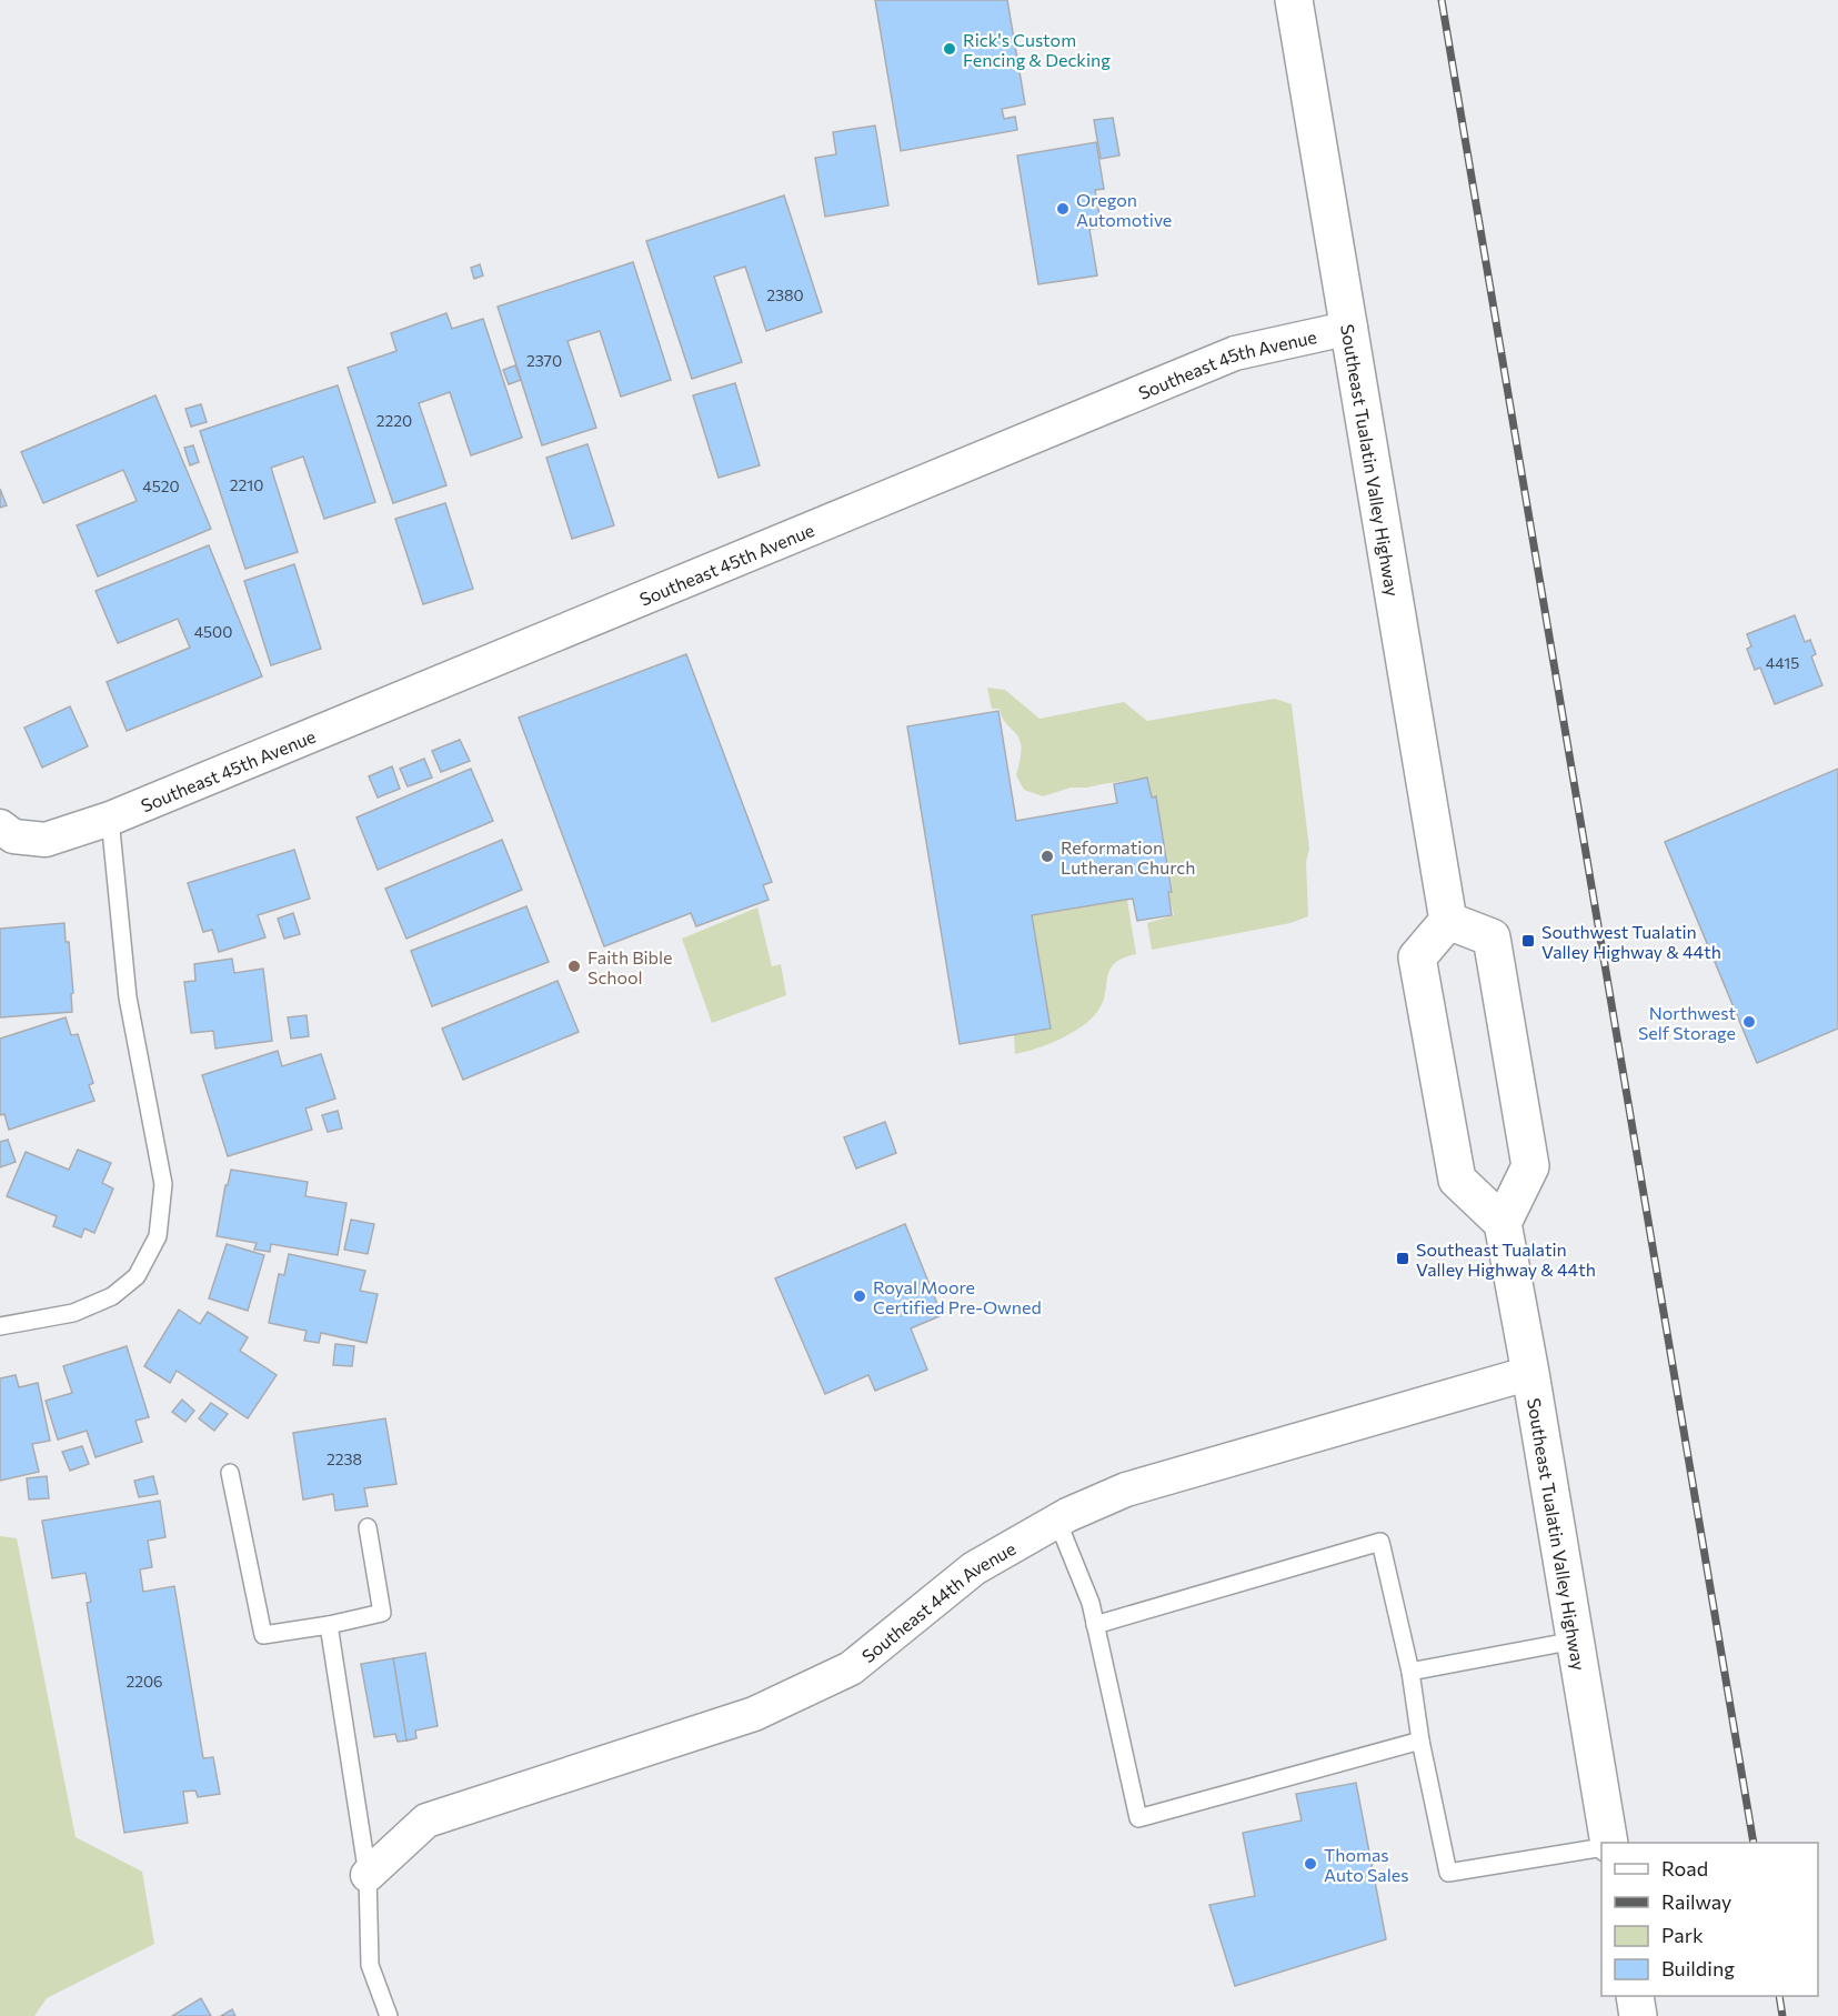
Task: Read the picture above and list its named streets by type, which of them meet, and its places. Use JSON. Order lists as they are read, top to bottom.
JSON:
{
  "streets": {
    "main road": ["Southeast Tualatin Valley Highway"],
    "street": ["Southeast 45th Avenue", "Southeast 44th Avenue"]
  },
  "crossings": [
    ["Southeast 45th Avenue", "Southeast Tualatin Valley Highway"],
    ["Southeast Tualatin Valley Highway", "Southeast 44th Avenue"]
  ],
  "places": {
    "other": [
      "Rick's Custom Fencing & Decking",
      "Oregon Automotive",
      "Reformation Lutheran Church",
      "Faith Bible School",
      "Northwest Self Storage",
      "Royal Moore Certified Pre-Owned",
      "Thomas Auto Sales"
    ],
    "transit": ["Southwest Tualatin Valley Highway & 44th", "Southeast Tualatin Valley Highway & 44th"]
  },
  "house_numbers": [
    "2380",
    "2370",
    "2220",
    "2210",
    "4520",
    "4500",
    "4415",
    "2238",
    "2206"
  ],
  "legend": [
    "Road",
    "Railway",
    "Park",
    "Building"
  ]
}
